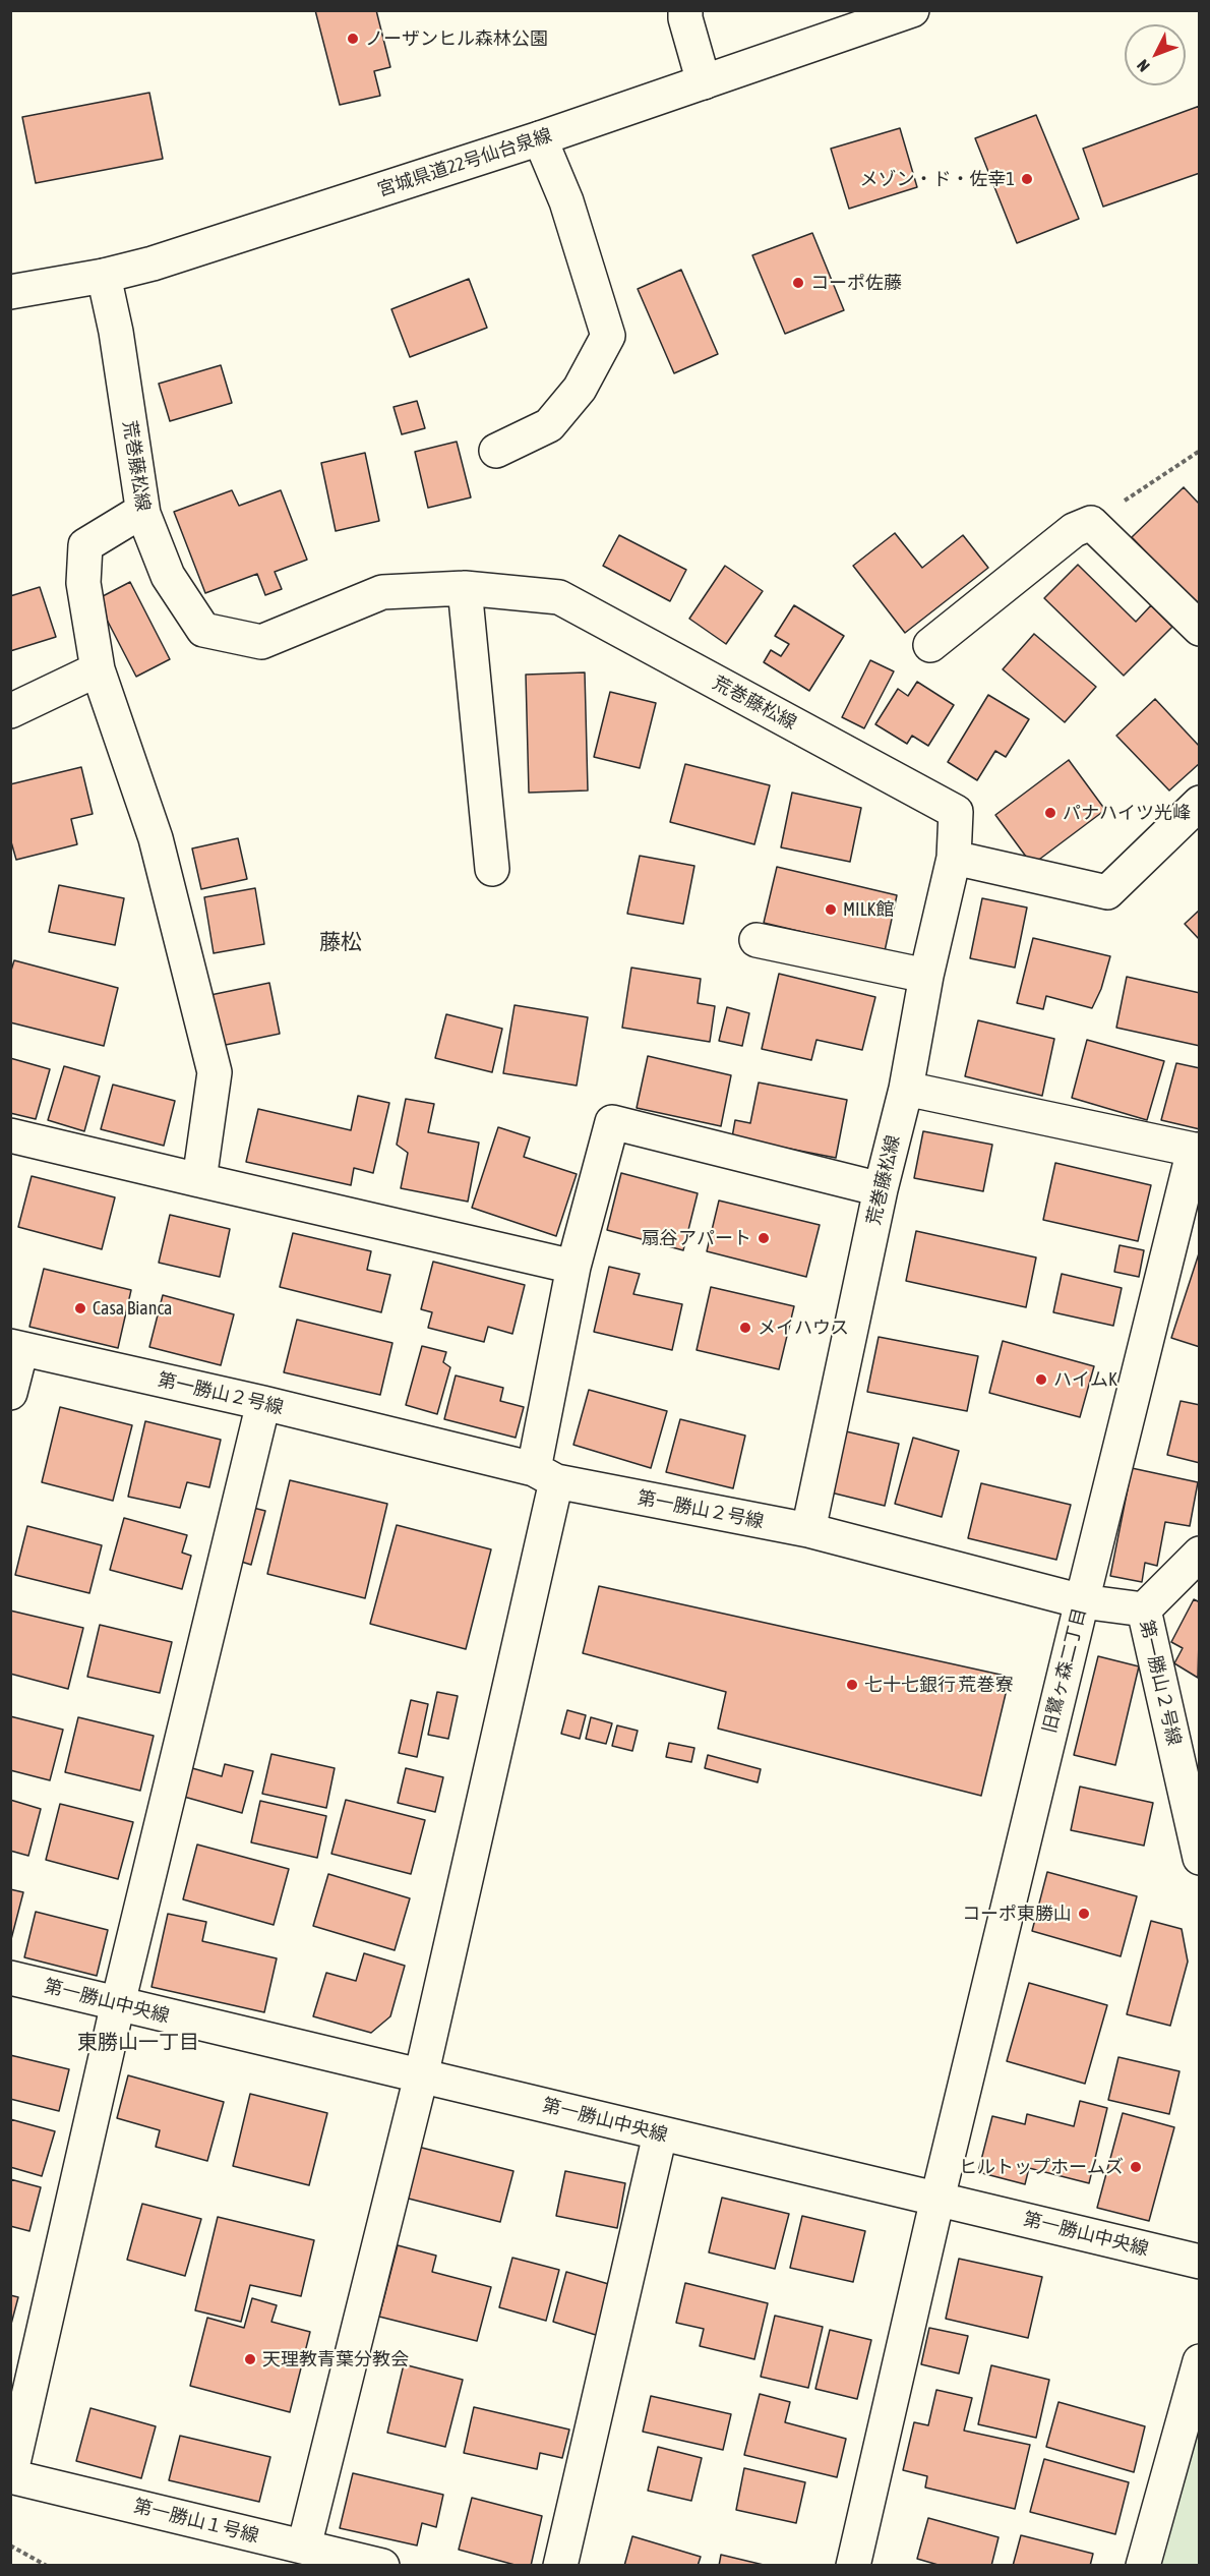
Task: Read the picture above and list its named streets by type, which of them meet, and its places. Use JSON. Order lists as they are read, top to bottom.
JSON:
{
  "streets": {
    "street": [
      "宮城県道22号仙台泉線",
      "荒巻藤松線",
      "第一勝山２号線",
      "旧鷺ヶ森二丁目",
      "第一勝山中央線",
      "第一勝山１号線"
    ]
  },
  "crossings": [
    ["宮城県道22号仙台泉線", "荒巻藤松線"],
    ["荒巻藤松線", "第一勝山２号線"],
    ["第一勝山２号線", "旧鷺ヶ森二丁目"],
    ["旧鷺ヶ森二丁目", "第一勝山中央線"]
  ],
  "districts": ["藤松", "東勝山一丁目"],
  "places": [
    "ノーザンヒル森林公園",
    "メゾン・ド・佐幸1",
    "コーポ佐藤",
    "パナハイツ光峰",
    "MILK館",
    "扇谷アパート",
    "Casa Bianca",
    "メイハウス",
    "ハイムK",
    "七十七銀行 荒巻寮",
    "コーポ東勝山",
    "ヒルトップホームズ",
    "天理教青葉分教会"
  ],
  "north": "bottom left"
}
